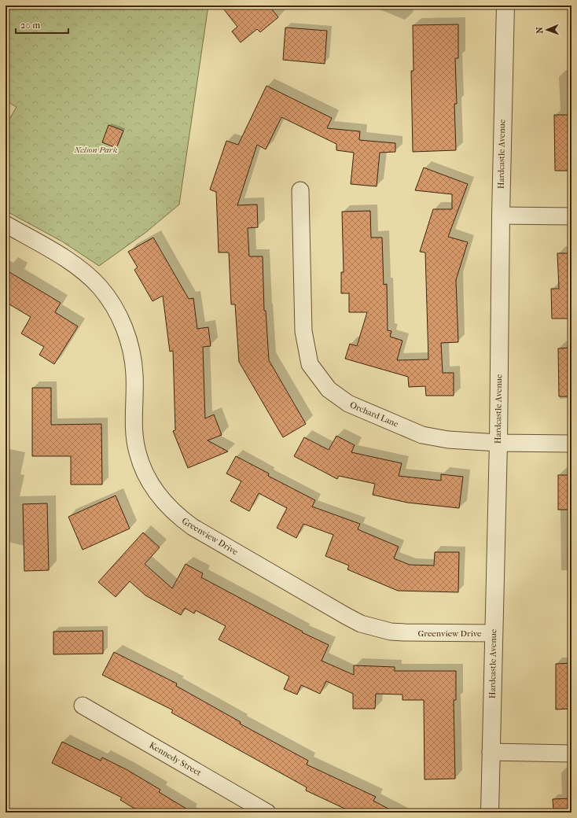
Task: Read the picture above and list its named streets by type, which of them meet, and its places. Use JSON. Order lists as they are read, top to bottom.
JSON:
{
  "streets": {
    "street": [
      "Hardcastle Avenue",
      "Orchard Lane",
      "Greenview Drive",
      "Kennedy Street"
    ]
  },
  "crossings": [
    ["Hardcastle Avenue", "Orchard Lane"],
    ["Hardcastle Avenue", "Greenview Drive"]
  ],
  "parks": ["Nelson Park"],
  "scale_bar": "20 m",
  "north": "left"
}
